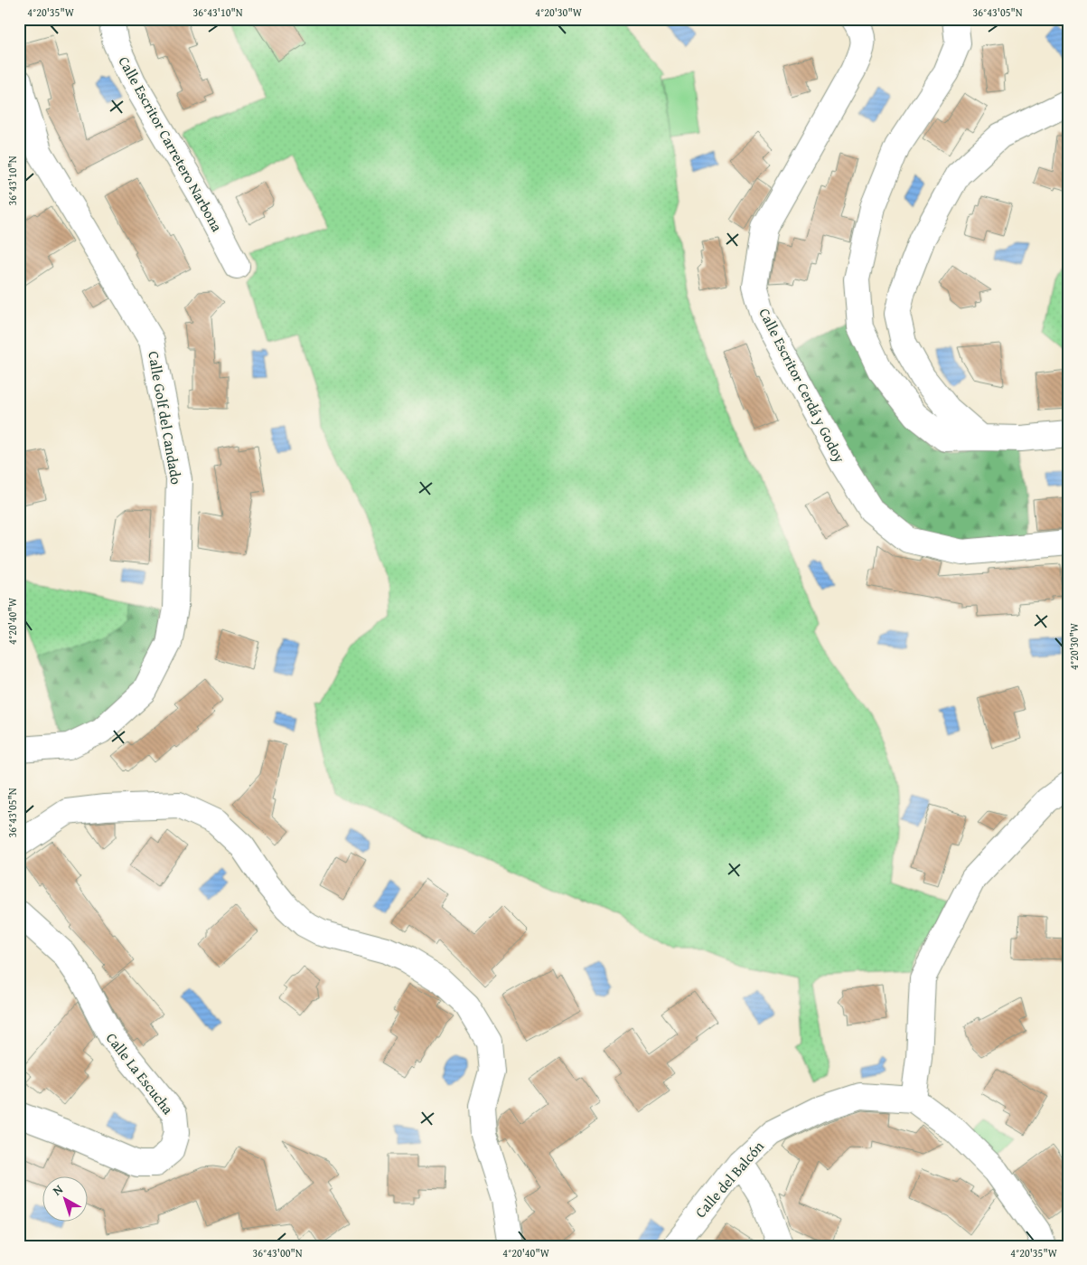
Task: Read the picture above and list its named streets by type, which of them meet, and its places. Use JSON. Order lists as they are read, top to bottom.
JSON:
{
  "streets": {
    "street": [
      "Calle Escritor Carretero Narbona",
      "Calle Escritor Cerdá y Godoy",
      "Calle Golf del Candado",
      "Calle La Escucha",
      "Calle del Balcón"
    ]
  },
  "north": "top left",
  "coordinates": [
    "4°20'35\"W",
    "36°43'10\"N",
    "4°20'30\"W",
    "36°43'05\"N",
    "4°20'40\"W",
    "36°43'00\"N"
  ]
}
